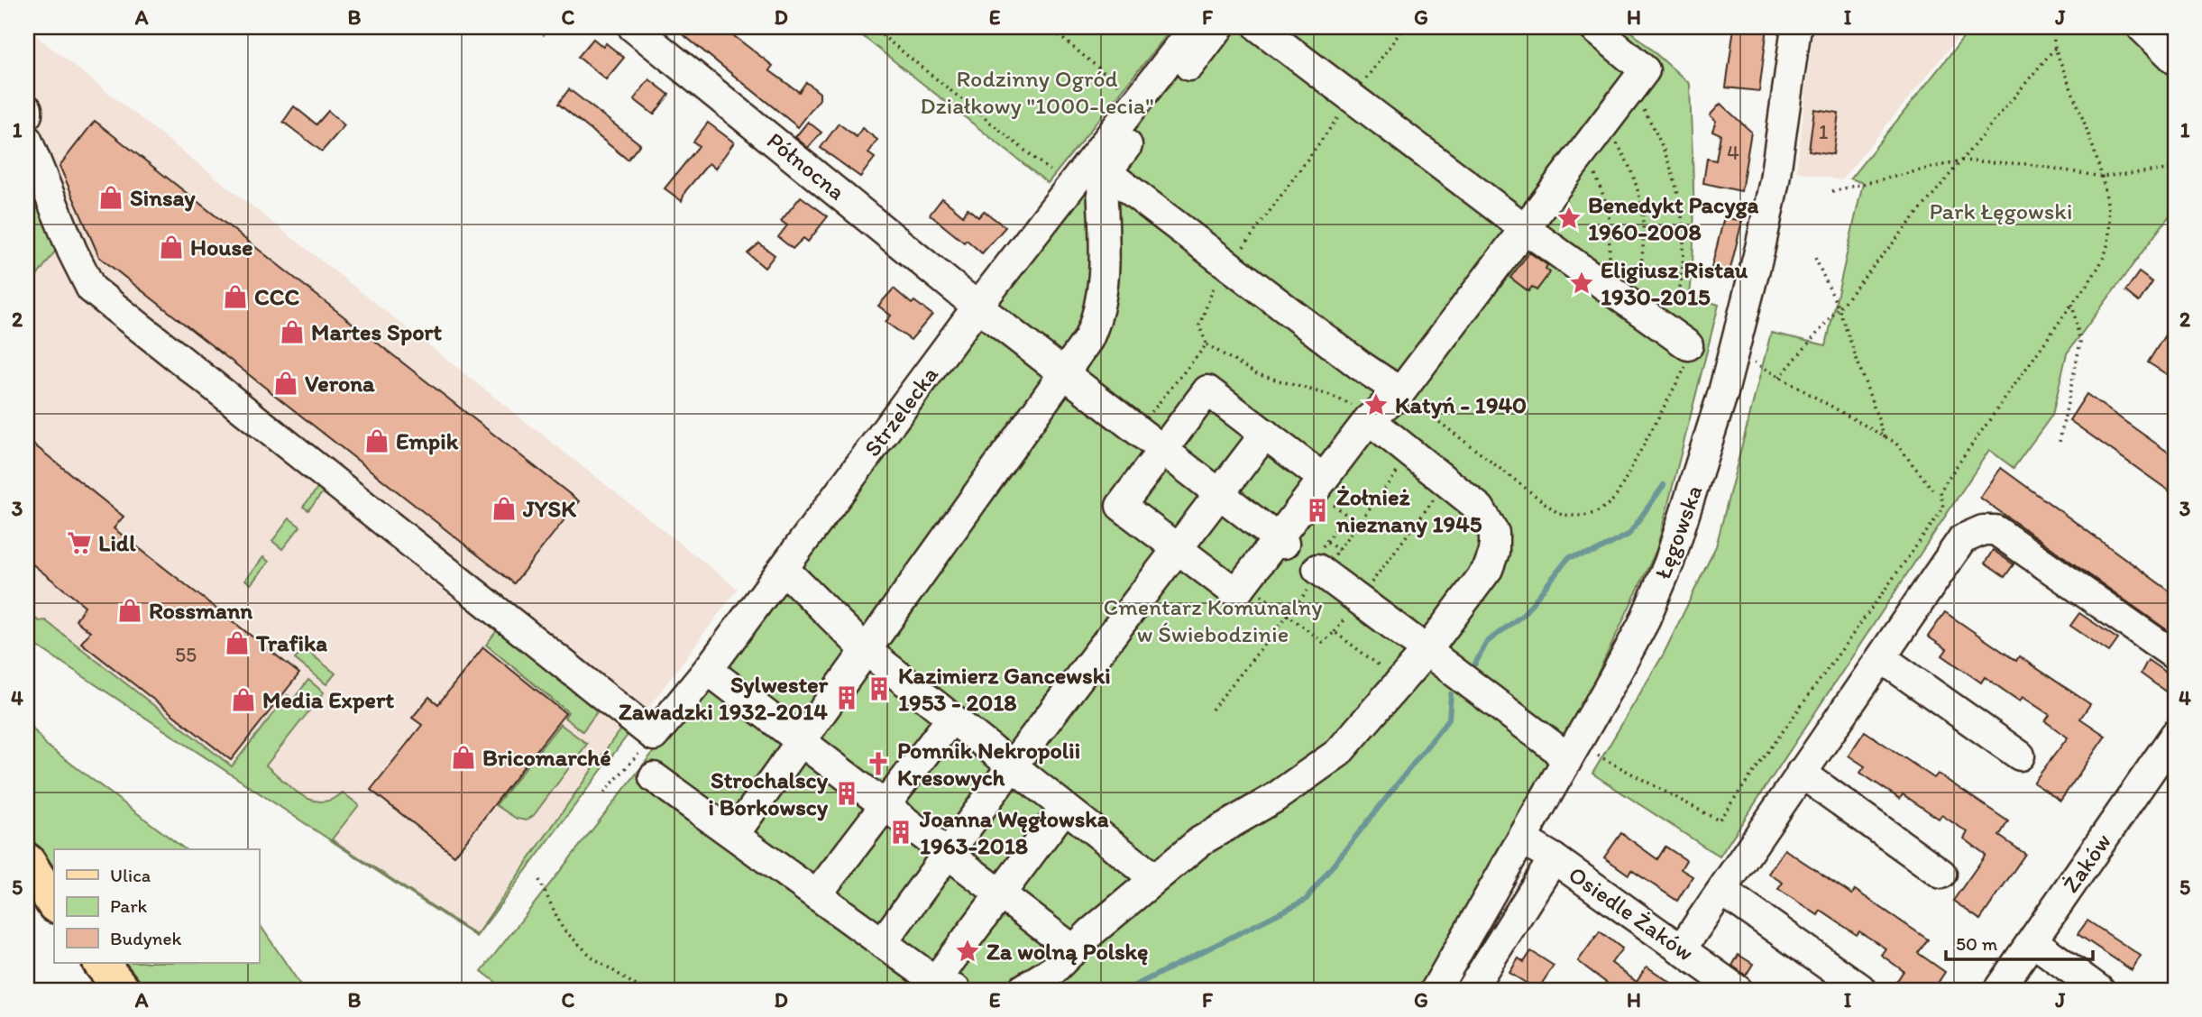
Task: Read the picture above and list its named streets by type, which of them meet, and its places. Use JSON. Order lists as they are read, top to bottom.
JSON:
{
  "streets": {
    "street": [
      "Północna",
      "Strzelecka",
      "Łęgowska",
      "Żaków",
      "Osiedle Żaków"
    ]
  },
  "crossings": [
    ["Północna", "Strzelecka"],
    ["Północna", "Łęgowska"],
    ["Łęgowska", "Osiedle Żaków"]
  ],
  "parks": ["Rodzinny Ogród Działkowy \"1000-lecia\"", "Park Łęgowski", "Cmentarz Komunalny w Świebodzinie"],
  "places": {
    "shop": [
      "Sinsay",
      "House",
      "CCC",
      "Martes Sport",
      "Verona",
      "Empik",
      "JYSK",
      "Rossmann",
      "Trafika",
      "Media Expert",
      "Bricomarché"
    ],
    "place": [
      "Benedykt Pacyga 1960-2008",
      "Eligiusz Ristau 1930-2015",
      "Katyń - 1940",
      "Za wolną Polskę"
    ],
    "building": [
      "Żołnież nieznany 1945",
      "Kazimierz Gancewski 1953 - 2018",
      "Sylwester Zawadzki 1932-2014",
      "Strochalscy i Borkowscy",
      "Joanna Węgłowska 1963-2018"
    ],
    "supermarket": ["Lidl"],
    "church": ["Pomnik Nekropolii Kresowych"]
  },
  "house_numbers": ["1", "4", "55"],
  "legend": ["Ulica", "Park", "Budynek"],
  "scale_bar": "50 m",
  "grid": {
    "columns": [
      "A",
      "B",
      "C",
      "D",
      "E",
      "F",
      "G",
      "H",
      "I",
      "J"
    ],
    "rows": [
      "1",
      "2",
      "3",
      "4",
      "5"
    ]
  }
}
